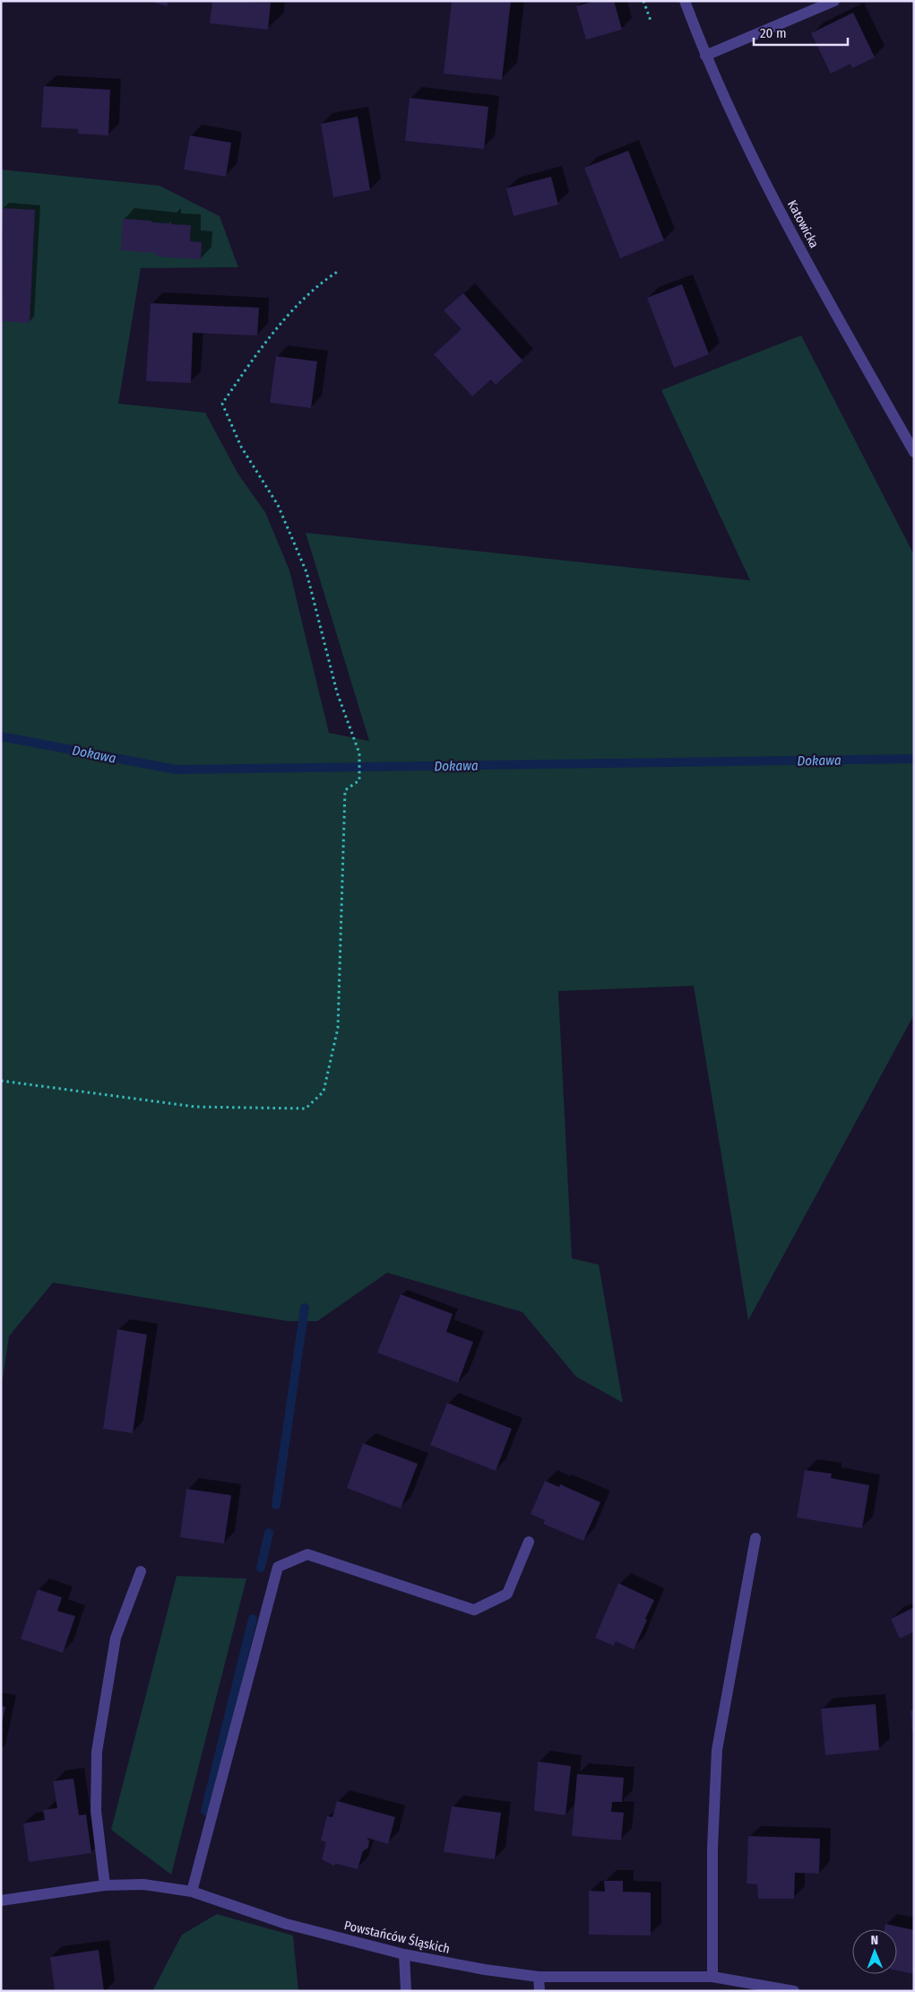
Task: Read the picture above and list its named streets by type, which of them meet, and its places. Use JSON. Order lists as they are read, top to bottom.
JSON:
{
  "streets": {
    "street": ["Katowicka", "Powstańców Śląskich"]
  },
  "water": ["Dokawa"],
  "scale_bar": "20 m",
  "north": "top"
}
